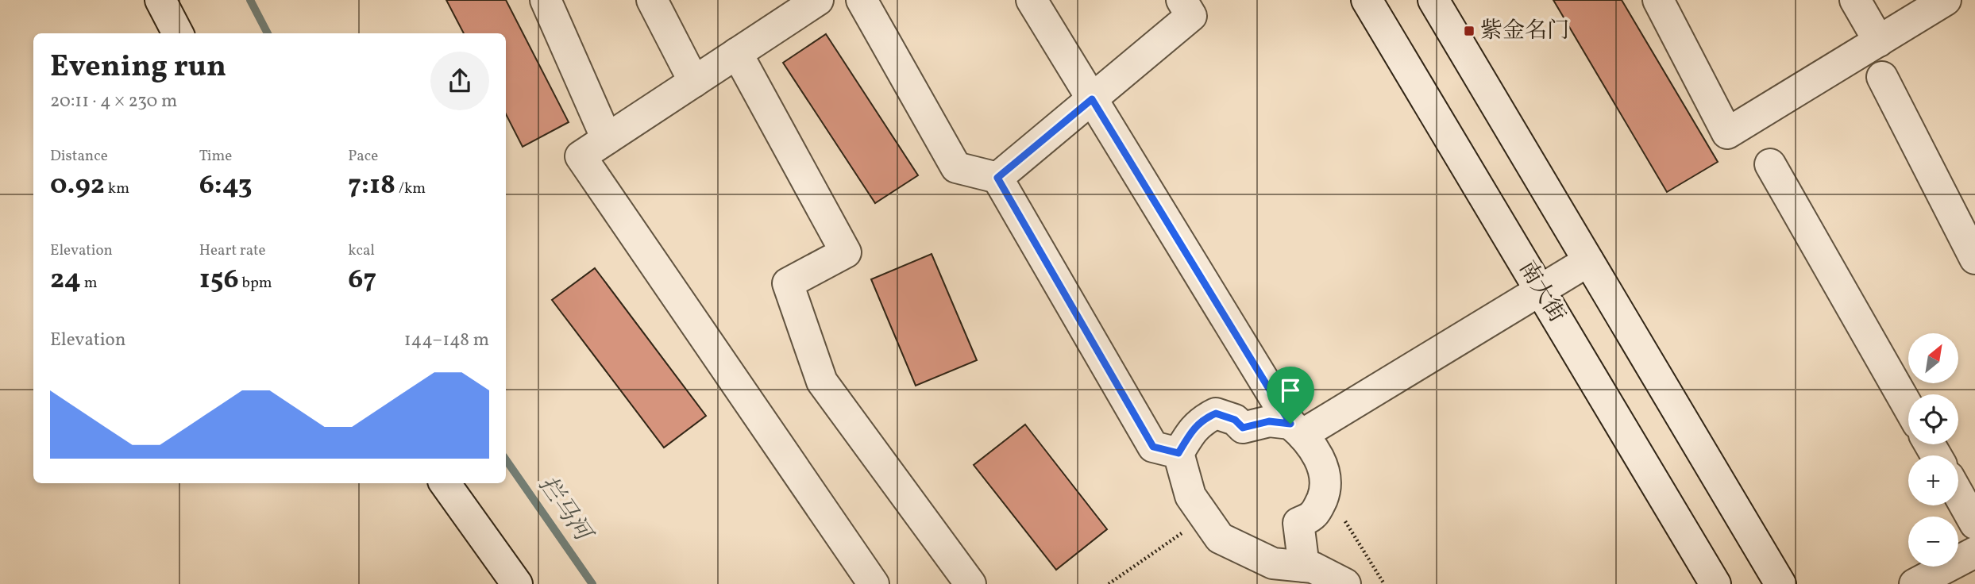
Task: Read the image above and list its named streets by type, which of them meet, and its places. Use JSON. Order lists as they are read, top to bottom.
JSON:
{
  "streets": {
    "street": ["南大街"]
  },
  "water": ["拦马河"],
  "places": {
    "transit": ["紫金名门"]
  },
  "north": "top right",
  "page": {
    "heading": ["Evening run", "20:11 · 4 × 230 m"],
    "stats": [
      ["Distance", "0.92 km"],
      ["Time", "6:43"],
      ["Pace", "7:18 /km"],
      ["Elevation", "24 m"],
      ["Heart rate", "156 bpm"],
      ["kcal", "67"]
    ],
    "chart": ["Elevation", "144–148 m"],
    "map_buttons": ["+", "−"]
  }
}
